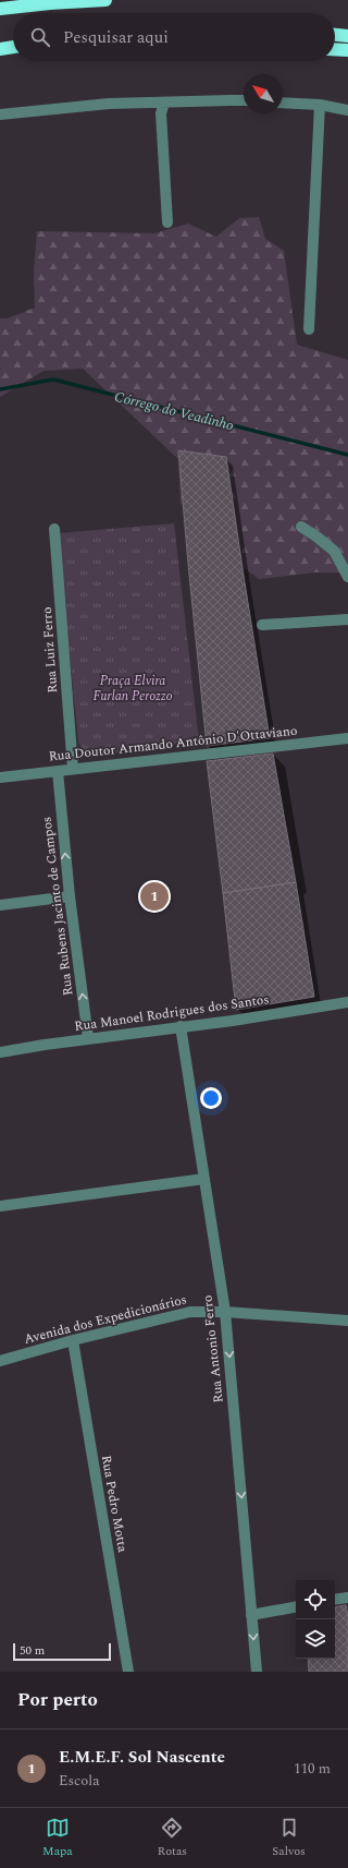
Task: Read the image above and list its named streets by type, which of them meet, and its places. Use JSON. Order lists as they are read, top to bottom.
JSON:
{
  "streets": {
    "street": [
      "Rua Luiz Ferro",
      "Rua Doutor Armando Antônio D'Ottaviano",
      "Rua Rubens Jacinto de Campos",
      "Rua Manoel Rodrigues dos Santos",
      "Avenida dos Expedicionários",
      "Rua Antonio Ferro",
      "Rua Pedro Motta"
    ]
  },
  "crossings": [
    ["Rua Luiz Ferro", "Rua Doutor Armando Antônio D'Ottaviano"],
    ["Rua Doutor Armando Antônio D'Ottaviano", "Rua Rubens Jacinto de Campos"],
    ["Rua Rubens Jacinto de Campos", "Rua Manoel Rodrigues dos Santos"],
    ["Rua Manoel Rodrigues dos Santos", "Rua Antonio Ferro"],
    ["Avenida dos Expedicionários", "Rua Antonio Ferro"],
    ["Avenida dos Expedicionários", "Rua Pedro Motta"]
  ],
  "one_way": ["Rua Rubens Jacinto de Campos", "Rua Antonio Ferro"],
  "water": ["Córrego do Veadinho"],
  "parks": ["Praça Elvira Furlan Perozzo"],
  "scale_bar": "50 m",
  "north": "top left",
  "page": {
    "search": "Pesquisar aqui",
    "pins": "1",
    "scale": "50 m",
    "heading": "Por perto",
    "list": [
      {
        "mark": "1",
        "name": "E.M.E.F. Sol Nascente",
        "note": "Escola",
        "value": "110 m"
      }
    ],
    "nav": ["Mapa", "Rotas", "Salvos"]
  }
}
